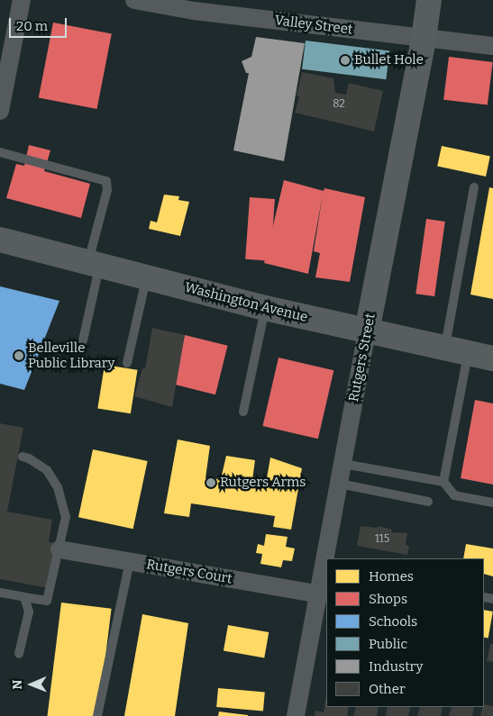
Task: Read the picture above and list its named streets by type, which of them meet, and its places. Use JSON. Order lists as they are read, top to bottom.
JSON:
{
  "streets": {
    "main road": ["Washington Avenue", "Rutgers Street"],
    "street": ["Valley Street", "Rutgers Court"]
  },
  "crossings": [
    ["Valley Street", "Rutgers Street"],
    ["Washington Avenue", "Rutgers Street"],
    ["Rutgers Street", "Rutgers Court"]
  ],
  "places": ["Bullet Hole", "Belleville Public Library", "Rutgers Arms"],
  "house_numbers": ["82", "115"],
  "legend": [
    "Homes",
    "Shops",
    "Schools",
    "Public",
    "Industry",
    "Other"
  ],
  "scale_bar": "20 m",
  "north": "left"
}
